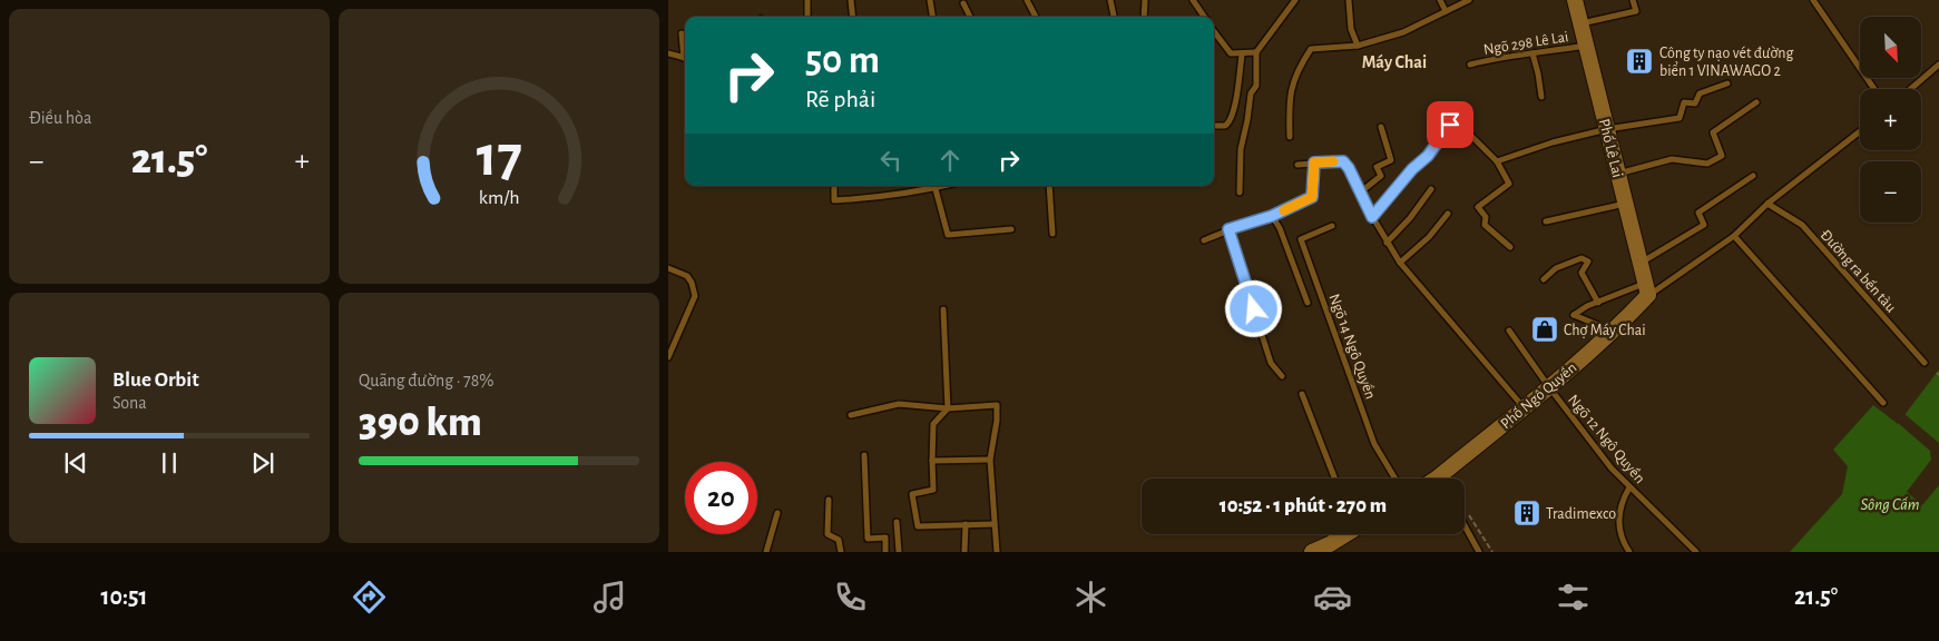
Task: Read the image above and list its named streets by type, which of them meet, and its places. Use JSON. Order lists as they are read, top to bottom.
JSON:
{
  "streets": {
    "street": ["Phố Lê Lai", "Phố Ngô Quyền"],
    "lane": [
      "Ngõ 298 Lê Lai",
      "Đường ra bến tàu",
      "Ngõ 14 Ngô Quyền",
      "Ngõ 12 Ngô Quyền"
    ]
  },
  "crossings": [
    ["Ngõ 298 Lê Lai", "Phố Lê Lai"],
    ["Phố Lê Lai", "Phố Ngô Quyền"],
    ["Phố Ngô Quyền", "Ngõ 12 Ngô Quyền"]
  ],
  "districts": ["Máy Chai"],
  "water": ["Sông Cấm"],
  "places": {
    "building": ["Công ty nạo vét đường biển 1 VINAWAGO 2", "Tradimexco"],
    "shop": ["Chợ Máy Chai"]
  },
  "north": "bottom right",
  "page": {
    "tile": [
      "Điều hòa",
      ["Quãng đường · 78%", "390 km"]
    ],
    "map_buttons": ["+", "−"],
    "turn": ["50 m", "Rẽ phải"],
    "heat": ["−", "21.5°", "+"],
    "song": ["Blue Orbit", "Sona"],
    "limit": "20",
    "trip": "10:52 · 1 phút · 270 m",
    "tabs": ["10:51", "21.5°"],
    "gauge": ["17", "km/h"]
  }
}
